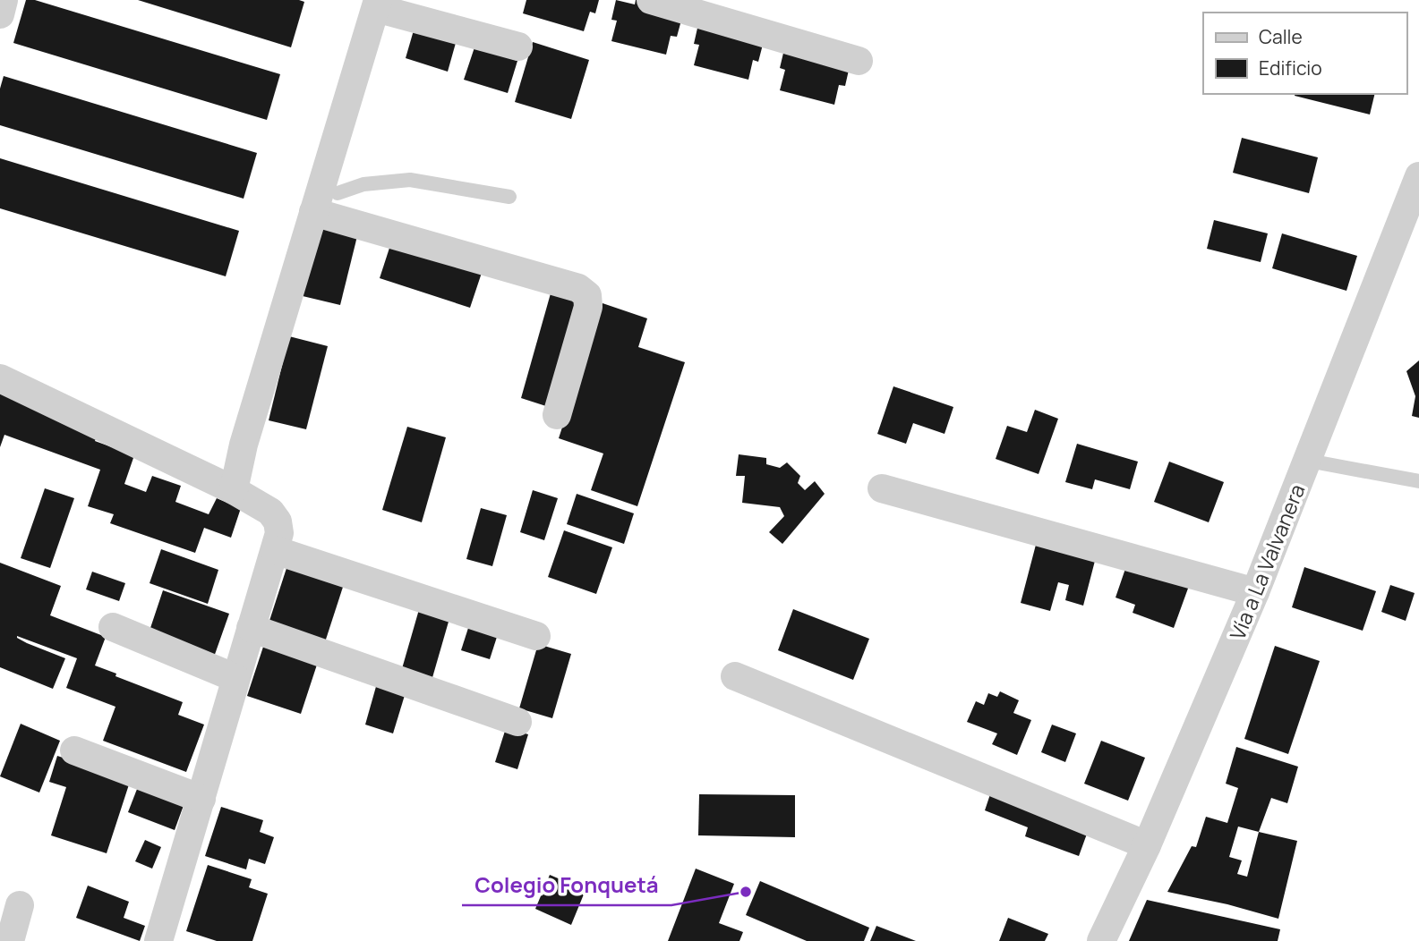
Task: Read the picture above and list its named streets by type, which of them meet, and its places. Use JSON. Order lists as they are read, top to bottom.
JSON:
{
  "streets": {
    "street": ["Vía a La Valvanera"]
  },
  "places": ["Colegio Fonquetá"],
  "legend": ["Calle", "Edificio"]
}
